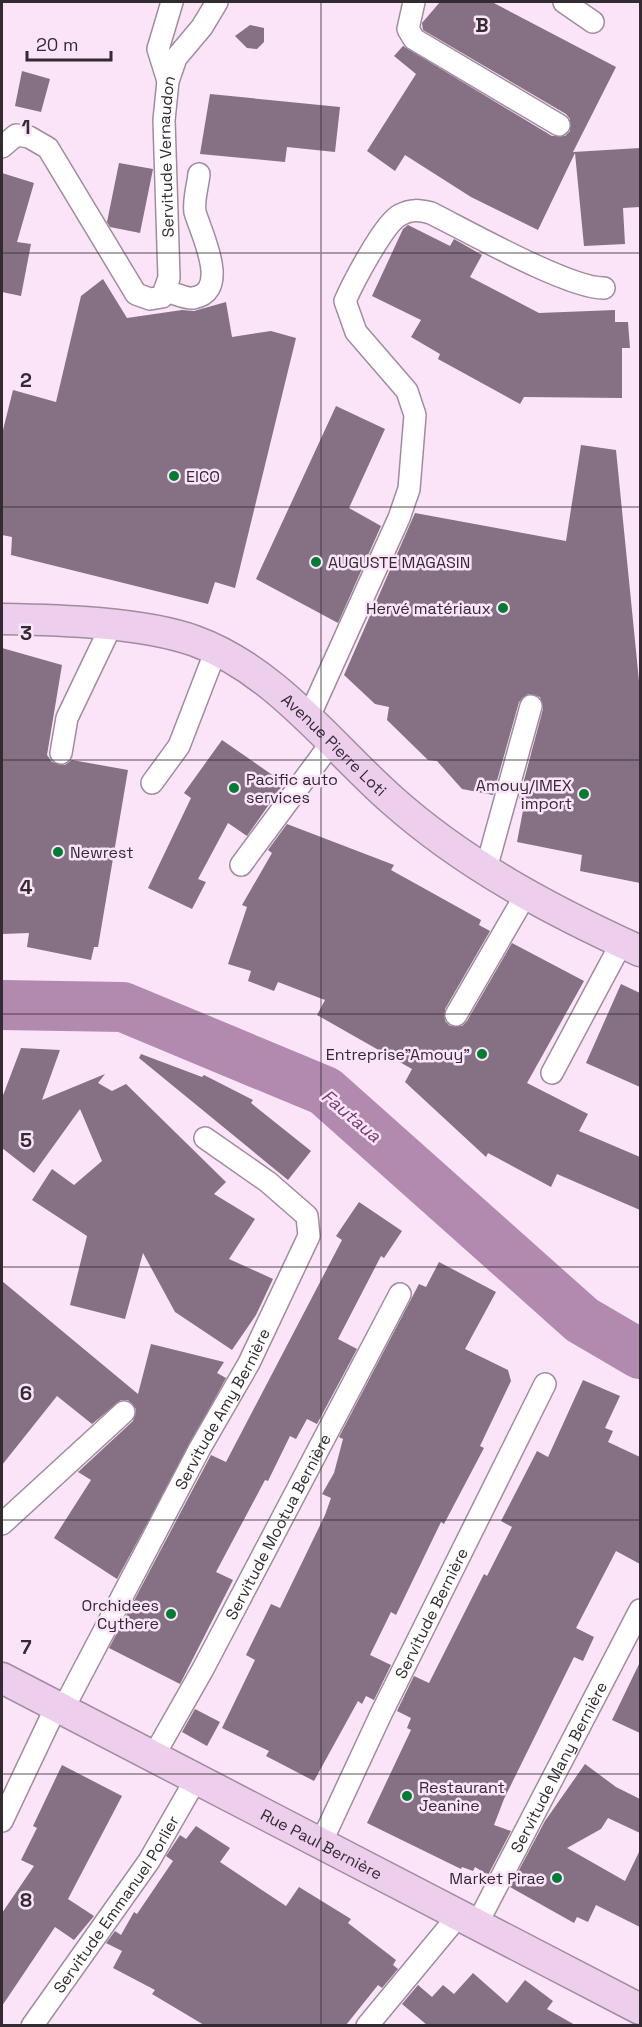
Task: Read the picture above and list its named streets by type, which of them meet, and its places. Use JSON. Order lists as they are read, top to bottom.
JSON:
{
  "streets": {
    "main road": ["Avenue Pierre Loti", "Rue Paul Bernière"],
    "street": [
      "Servitude Vernaudon",
      "Servitude Amy Bernière",
      "Servitude Mootua Bernière",
      "Servitude Bernière",
      "Servitude Many Bernière",
      "Servitude Emmanuel Porlier"
    ]
  },
  "crossings": [
    ["Servitude Amy Bernière", "Rue Paul Bernière"],
    ["Servitude Mootua Bernière", "Rue Paul Bernière"],
    ["Servitude Bernière", "Rue Paul Bernière"],
    ["Servitude Many Bernière", "Rue Paul Bernière"],
    ["Rue Paul Bernière", "Servitude Emmanuel Porlier"]
  ],
  "water": ["Fautaua"],
  "places": [
    "EICO",
    "AUGUSTE MAGASIN",
    "Hervé matériaux",
    "Pacific auto services",
    "Amouy/IMEX import",
    "Newrest",
    "Entreprise\"Amouy\"",
    "Orchidees Cythere",
    "Restaurant Jeanine",
    "Market Pirae"
  ],
  "scale_bar": "20 m",
  "grid": {
    "columns": ["B"],
    "rows": [
      "1",
      "2",
      "3",
      "4",
      "5",
      "6",
      "7",
      "8"
    ]
  }
}
